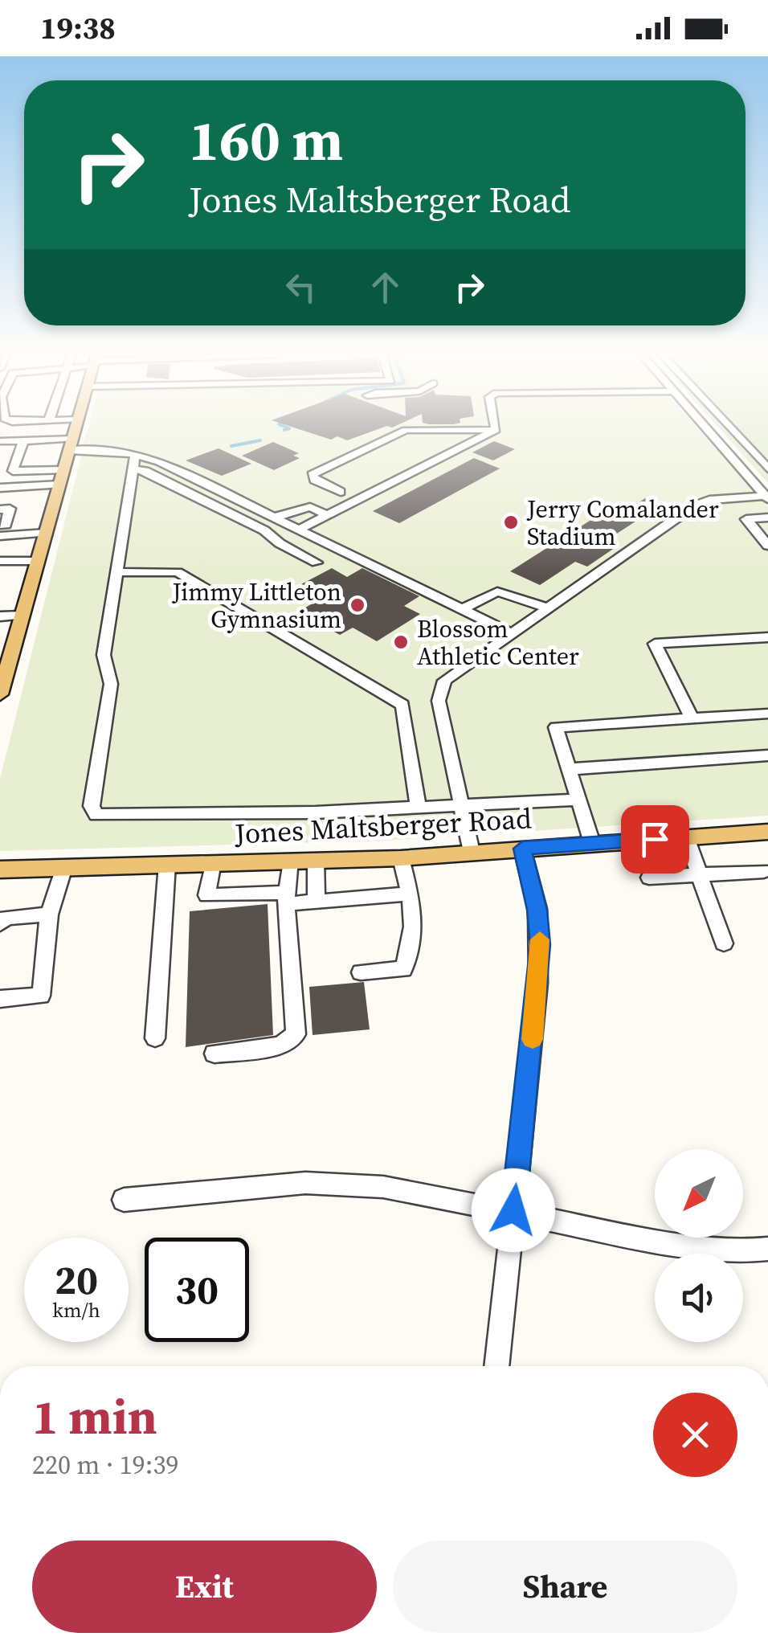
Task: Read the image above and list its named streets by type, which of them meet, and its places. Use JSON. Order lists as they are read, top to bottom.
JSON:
{
  "streets": {
    "main road": ["Jones Maltsberger Road"]
  },
  "places": ["Jerry Comalander Stadium", "Jimmy Littleton Gymnasium", "Blossom Athletic Center"],
  "north": "bottom left",
  "page": {
    "status": "19:38",
    "turn": ["160 m", "Jones Maltsberger Road"],
    "speed": "20 km/h",
    "limit": "30",
    "heading": ["1 min", "220 m · 19:39"],
    "buttons": ["Exit", "Share"]
  }
}
